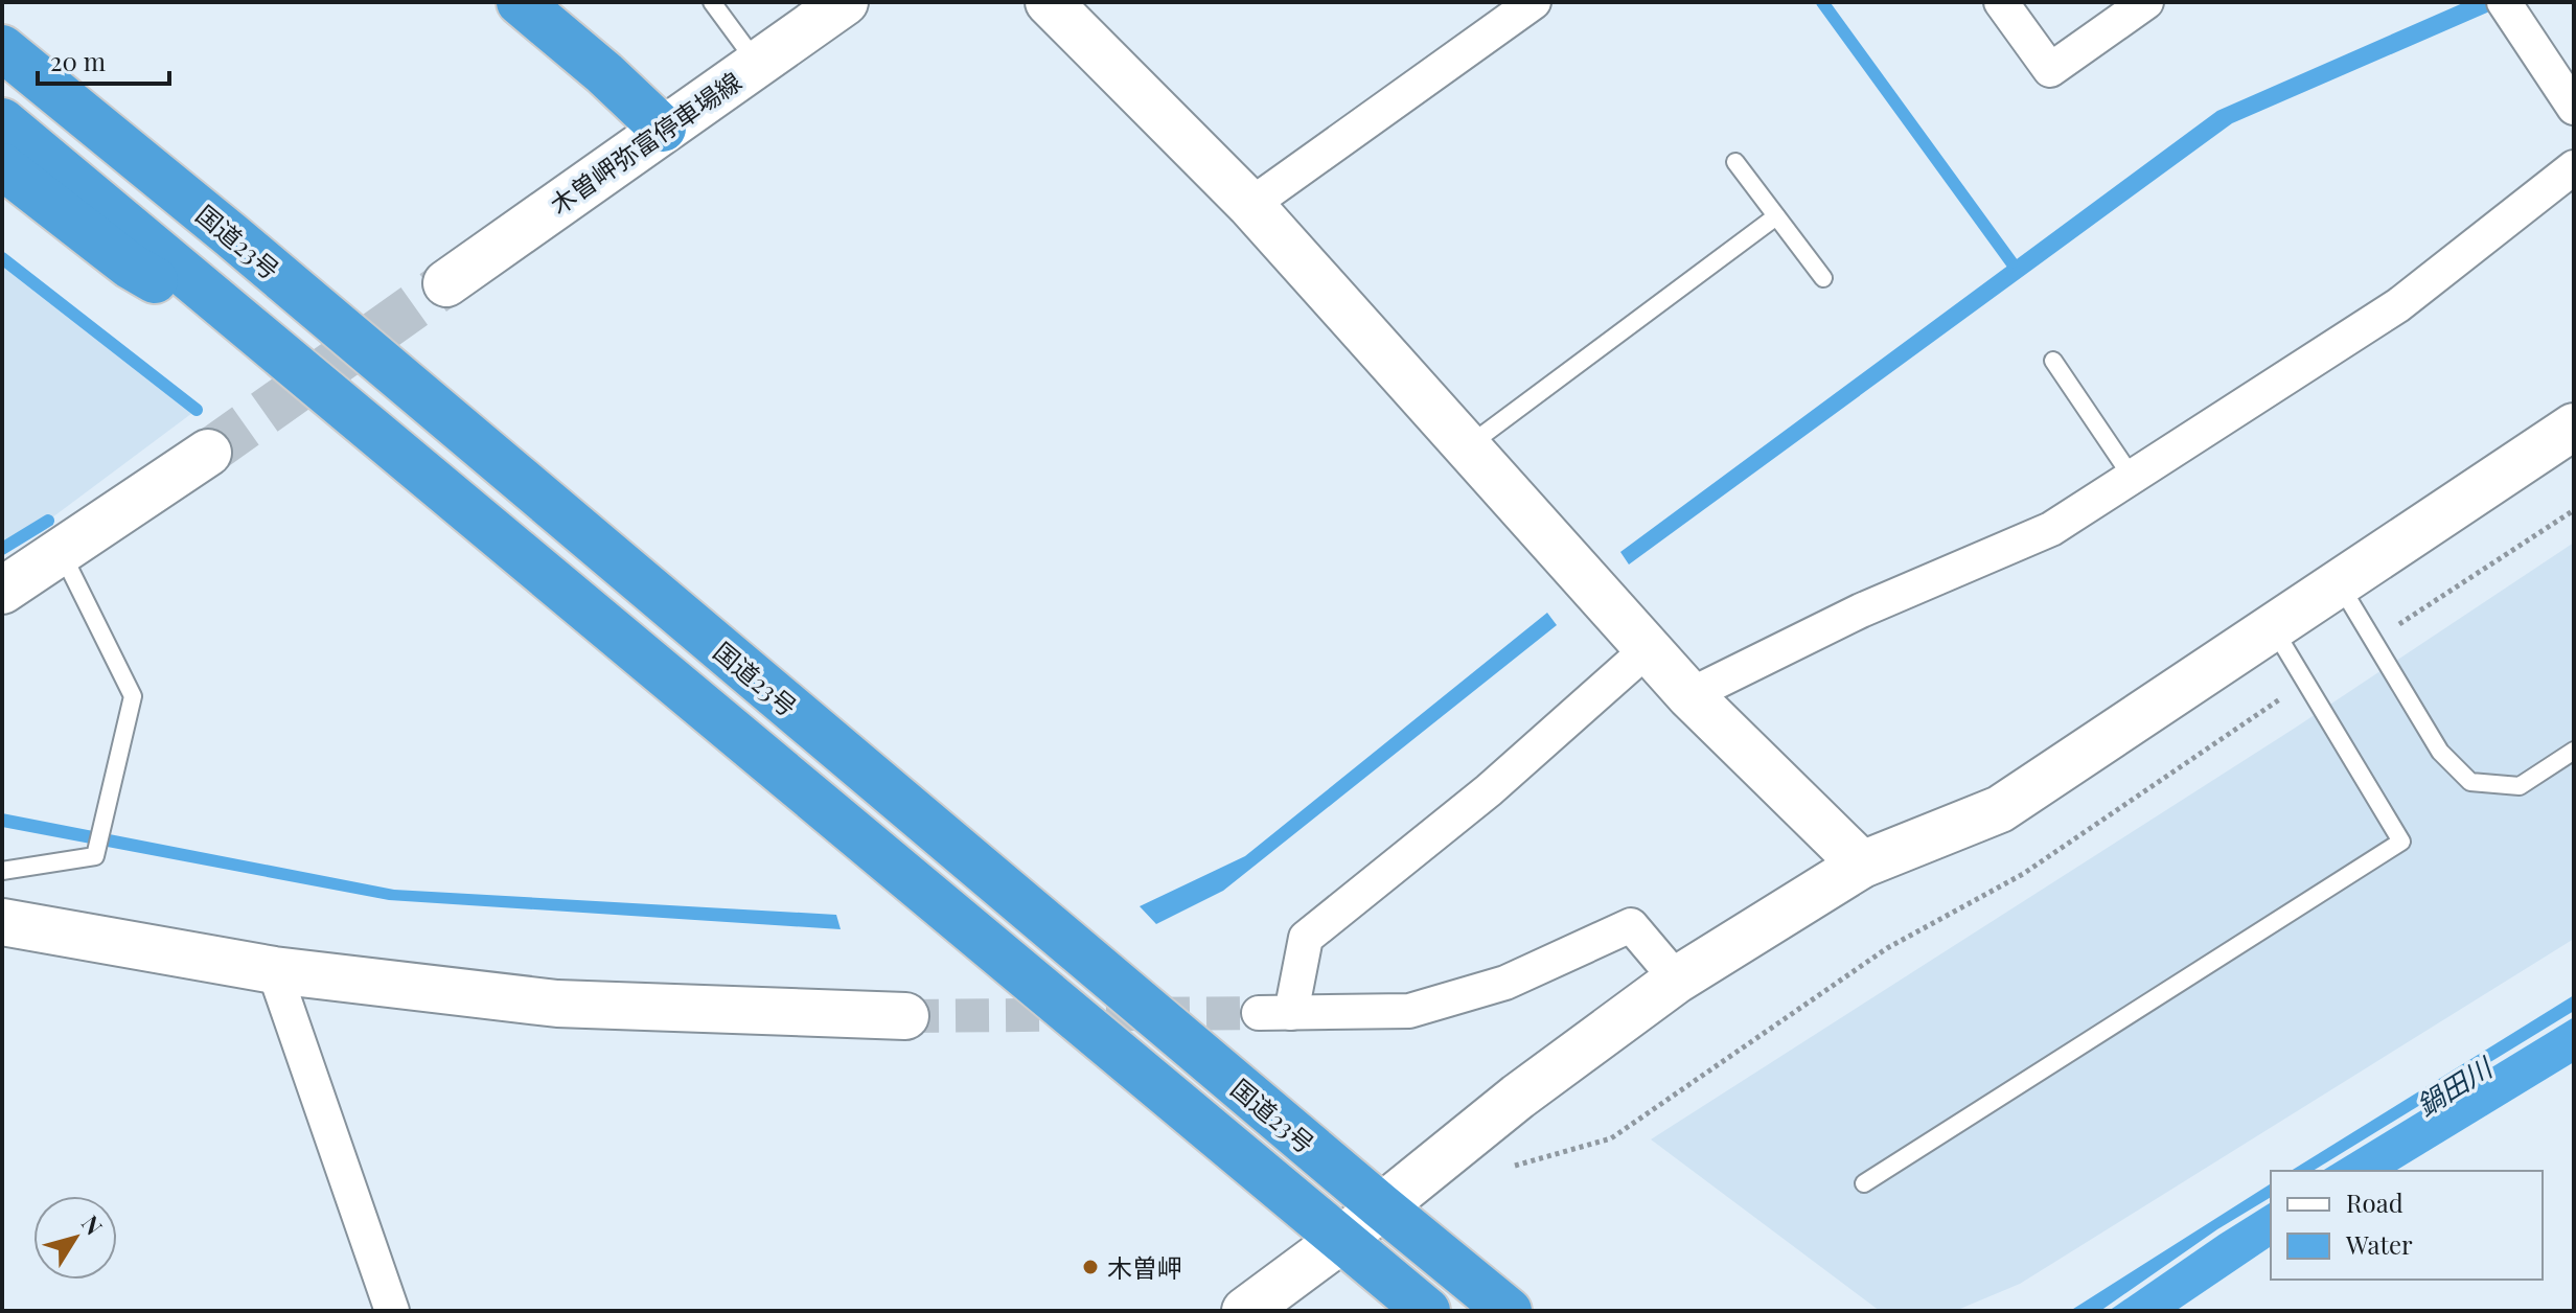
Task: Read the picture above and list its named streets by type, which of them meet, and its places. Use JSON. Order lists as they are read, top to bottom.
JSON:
{
  "streets": {
    "highway": ["国道23号"],
    "street": ["木曽岬弥富停車場線"]
  },
  "water": ["鍋田川"],
  "places": ["木曽岬"],
  "legend": ["Road", "Water"],
  "scale_bar": "20 m",
  "north": "top right"
}
